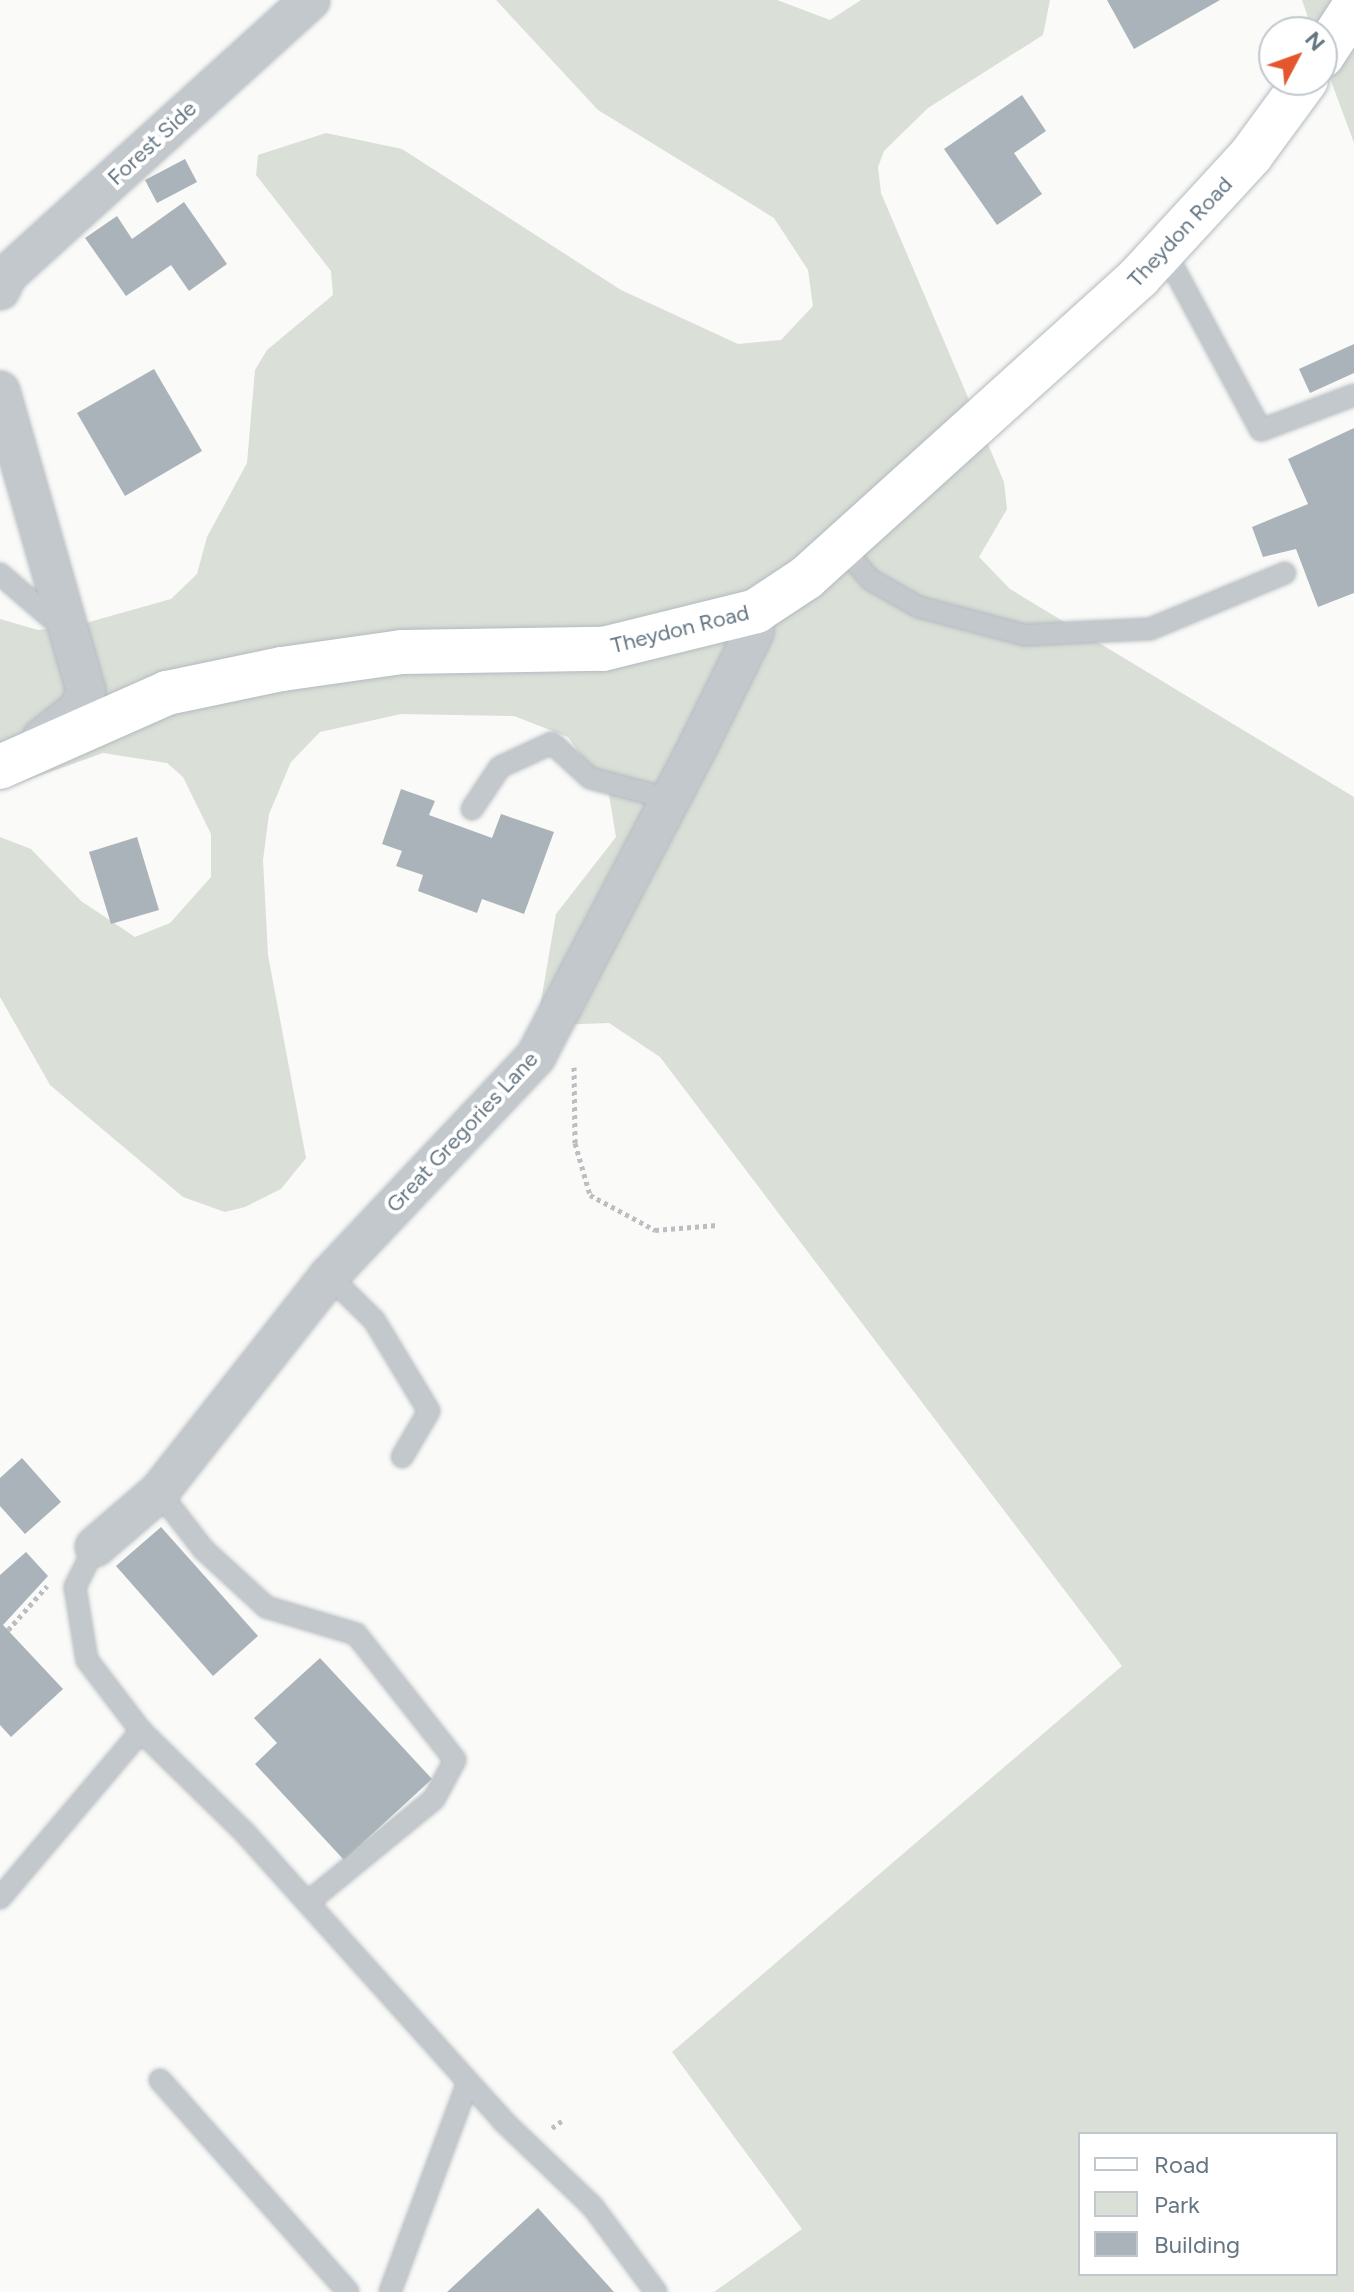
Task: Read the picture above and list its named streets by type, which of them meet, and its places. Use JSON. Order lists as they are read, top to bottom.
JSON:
{
  "streets": {
    "street": ["Forest Side", "Theydon Road", "Great Gregories Lane"]
  },
  "crossings": [
    ["Theydon Road", "Great Gregories Lane"]
  ],
  "legend": ["Road", "Park", "Building"],
  "north": "top right"
}
